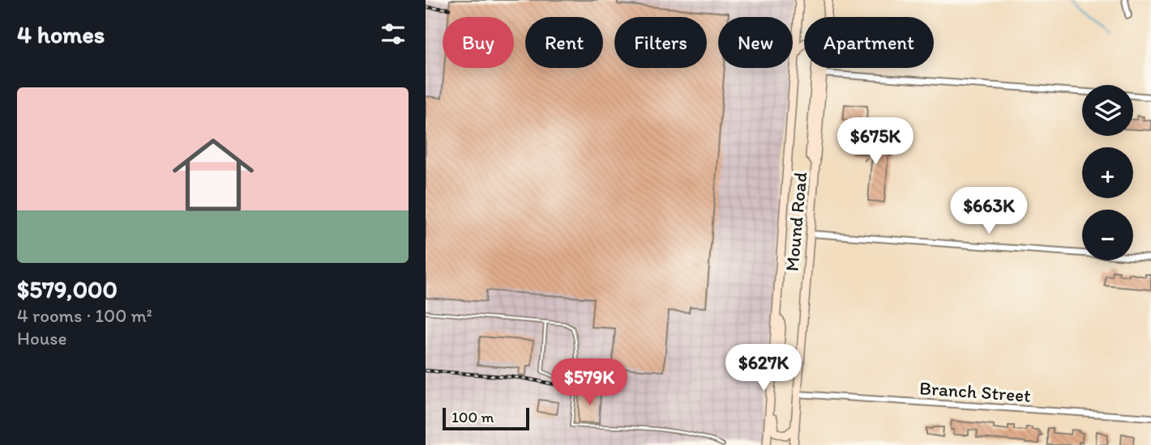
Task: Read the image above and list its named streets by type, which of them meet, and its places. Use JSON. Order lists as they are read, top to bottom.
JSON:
{
  "streets": {
    "main road": ["Mound Road"],
    "street": ["Branch Street"]
  },
  "crossings": [
    ["Mound Road", "Branch Street"]
  ],
  "scale_bar": "100 m",
  "page": {
    "heading": "4 homes",
    "chip": [
      "Buy",
      "Rent",
      "Filters",
      "New",
      "Apartment"
    ],
    "list": [
      {
        "name": "$579,000",
        "note": "4 rooms · 100 m² · House"
      }
    ],
    "map_buttons": ["+", "−"],
    "price": [
      "$675K",
      "$663K",
      "$627K",
      "$579K"
    ],
    "scale": "100 m"
  }
}
